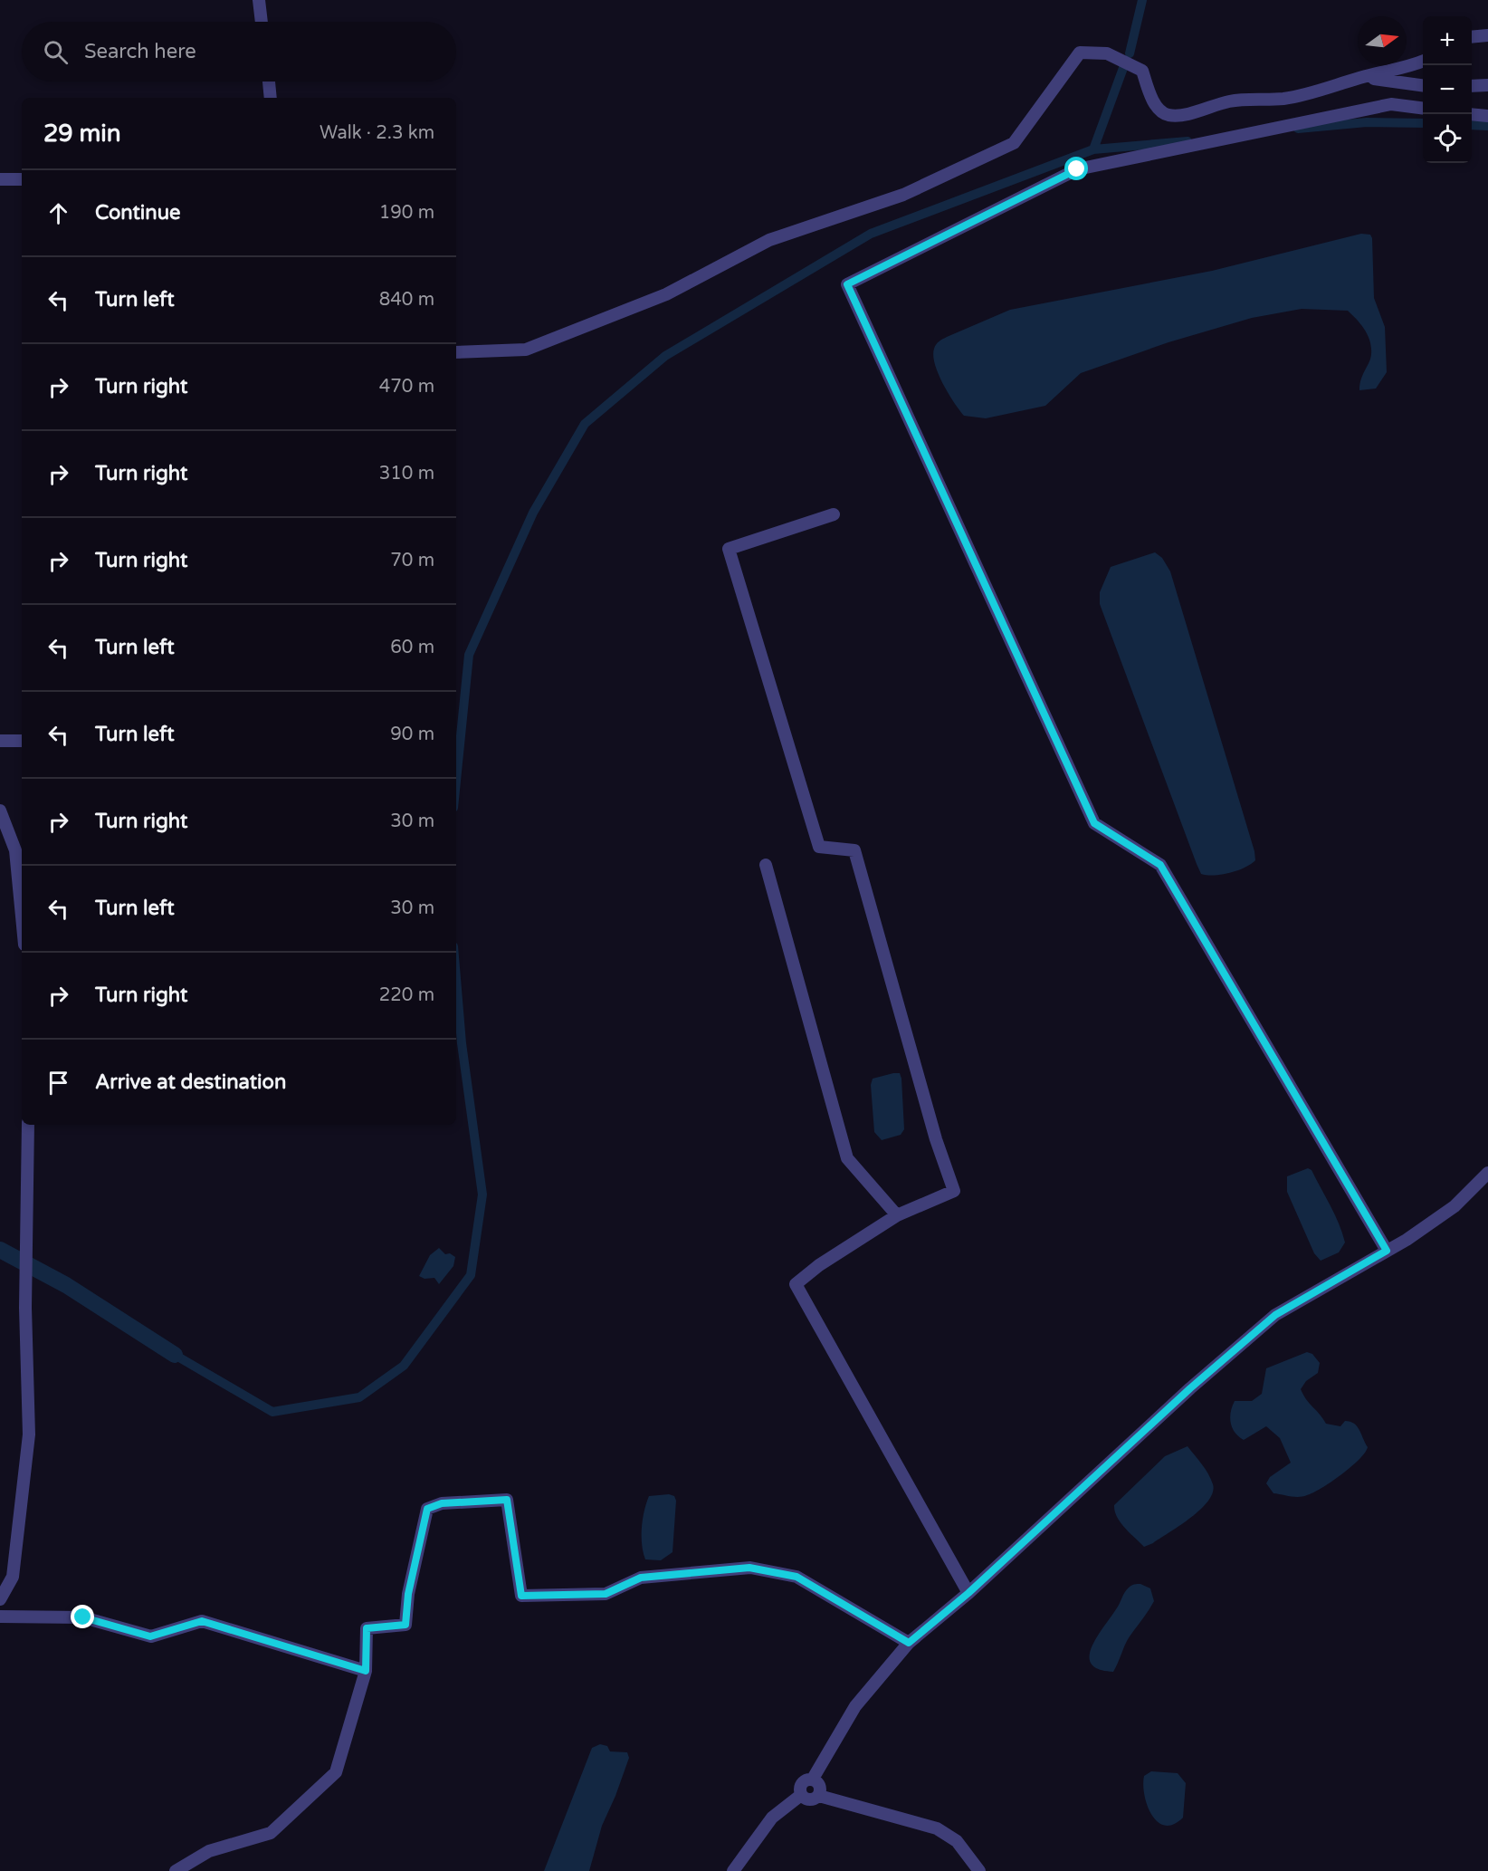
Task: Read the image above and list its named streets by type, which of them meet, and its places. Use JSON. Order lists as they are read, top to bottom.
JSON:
{
  "north": "right",
  "page": {
    "map_buttons": ["+", "−"],
    "search": "Search here",
    "heading": ["29 min", "Walk · 2.3 km"],
    "list": [
      ["Continue", "190 m"],
      ["Turn left", "840 m"],
      ["Turn right", "470 m"],
      ["Turn right", "310 m"],
      ["Turn right", "70 m"],
      ["Turn left", "60 m"],
      ["Turn left", "90 m"],
      ["Turn right", "30 m"],
      ["Turn left", "30 m"],
      ["Turn right", "220 m"],
      "Arrive at destination"
    ]
  }
}
